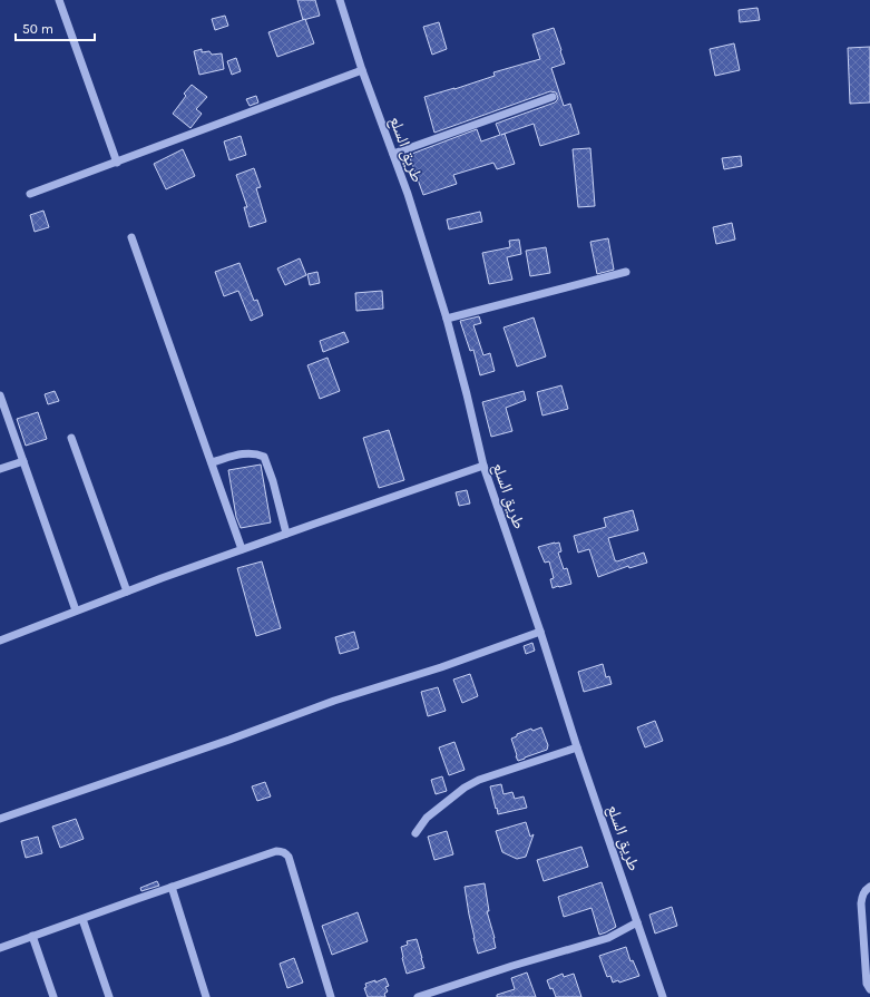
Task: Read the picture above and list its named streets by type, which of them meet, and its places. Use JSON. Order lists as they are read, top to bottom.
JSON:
{
  "streets": {
    "street": ["طريق السلع"]
  },
  "scale_bar": "50 m"
}
